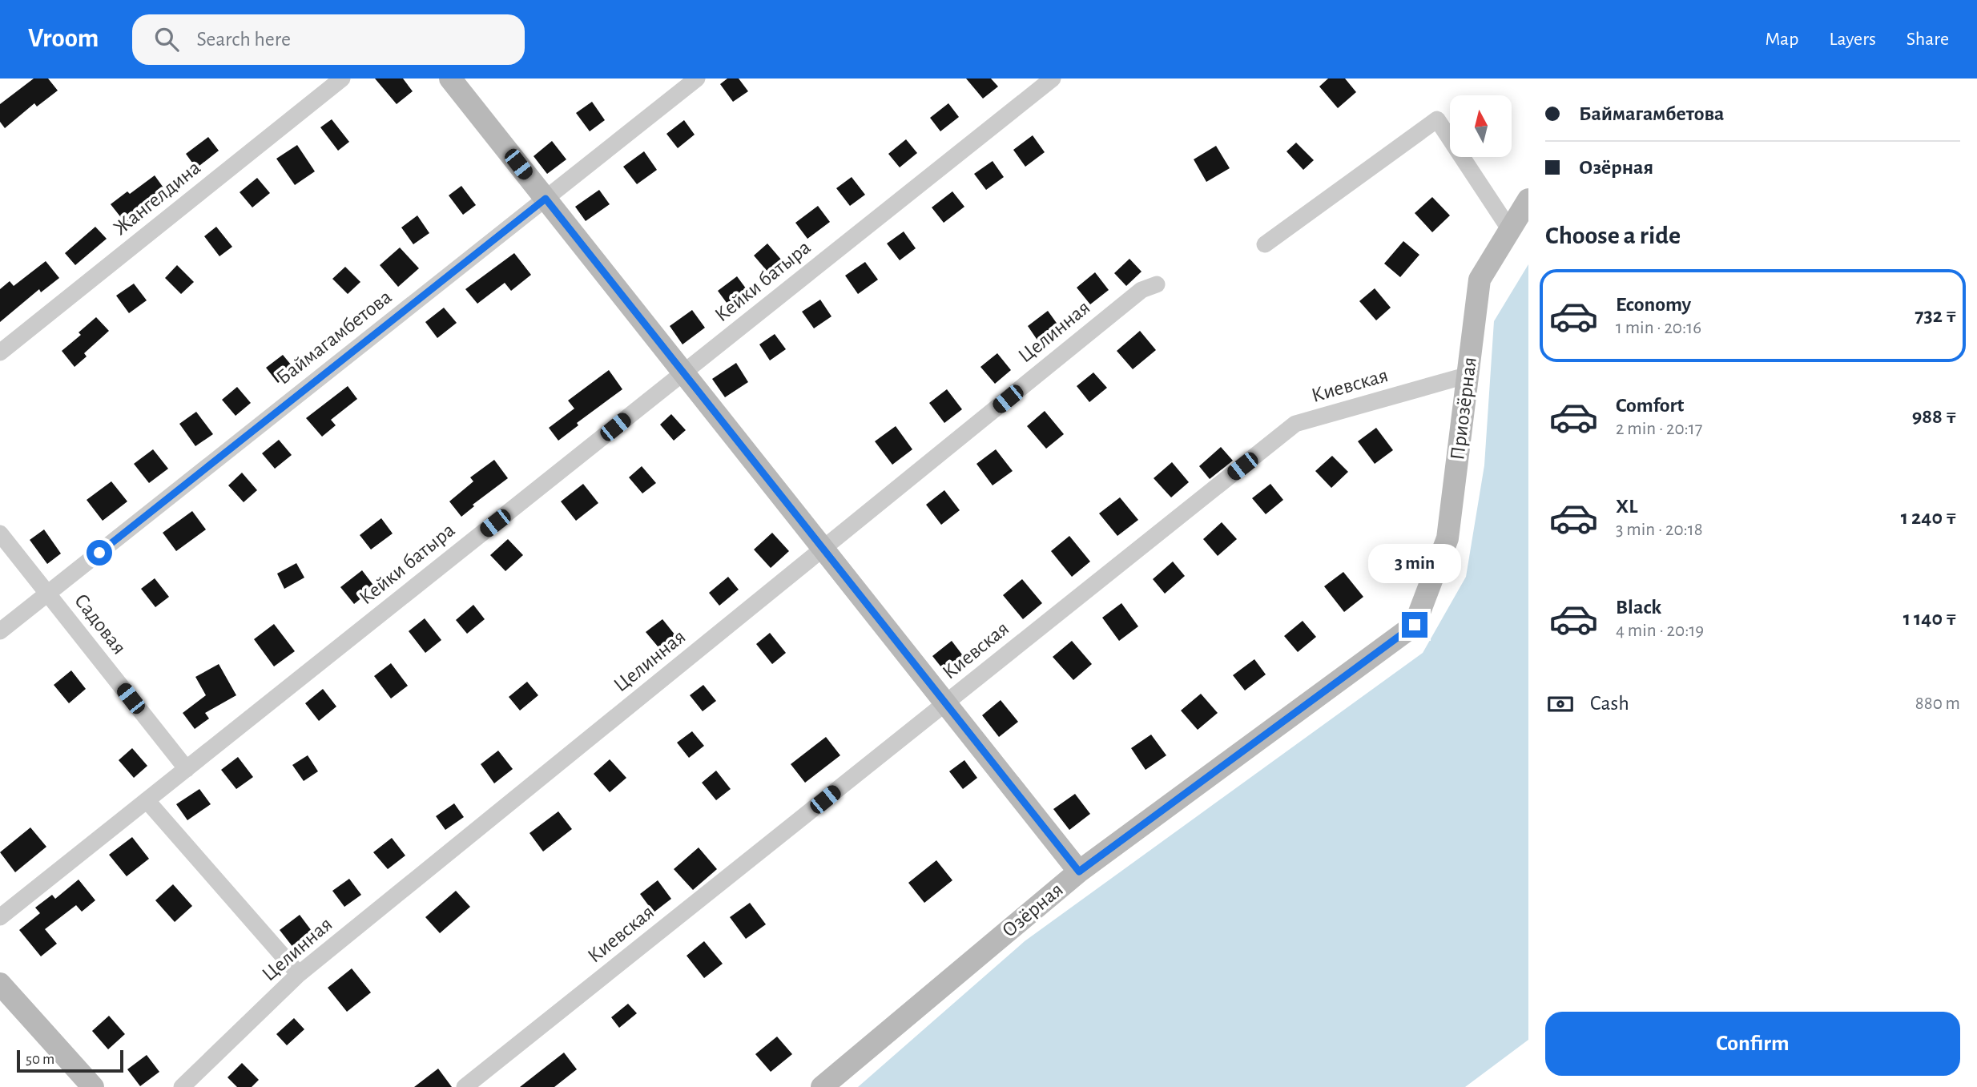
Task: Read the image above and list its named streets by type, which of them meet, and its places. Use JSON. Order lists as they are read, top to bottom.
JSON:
{
  "streets": {
    "street": [
      "Жангелдина",
      "Кейки батыра",
      "Целинная",
      "Баймагамбетова",
      "Киевская",
      "Приозёрная",
      "Садовая",
      "Озёрная"
    ]
  },
  "crossings": [
    ["Кейки батыра", "Садовая"],
    ["Баймагамбетова", "Садовая"],
    ["Киевская", "Приозёрная"],
    ["Приозёрная", "Озёрная"]
  ],
  "scale_bar": "50 m",
  "north": "top",
  "page": {
    "header": "Vroom",
    "search": "Search here",
    "nav": ["Map", "Layers", "Share"],
    "banner": ["Баймагамбетова", "Озёрная"],
    "heading": "Choose a ride",
    "list": [
      {
        "name": "Economy",
        "note": "1 min · 20:16",
        "value": "732 ₸"
      },
      {
        "name": "Comfort",
        "note": "2 min · 20:17",
        "value": "988 ₸"
      },
      {
        "name": "XL",
        "note": "3 min · 20:18",
        "value": "1 240 ₸"
      },
      {
        "name": "Black",
        "note": "4 min · 20:19",
        "value": "1 140 ₸"
      }
    ],
    "bubble": "3 min",
    "pay": ["Cash", "880 m"],
    "buttons": "Confirm",
    "scale": "50 m"
  }
}
